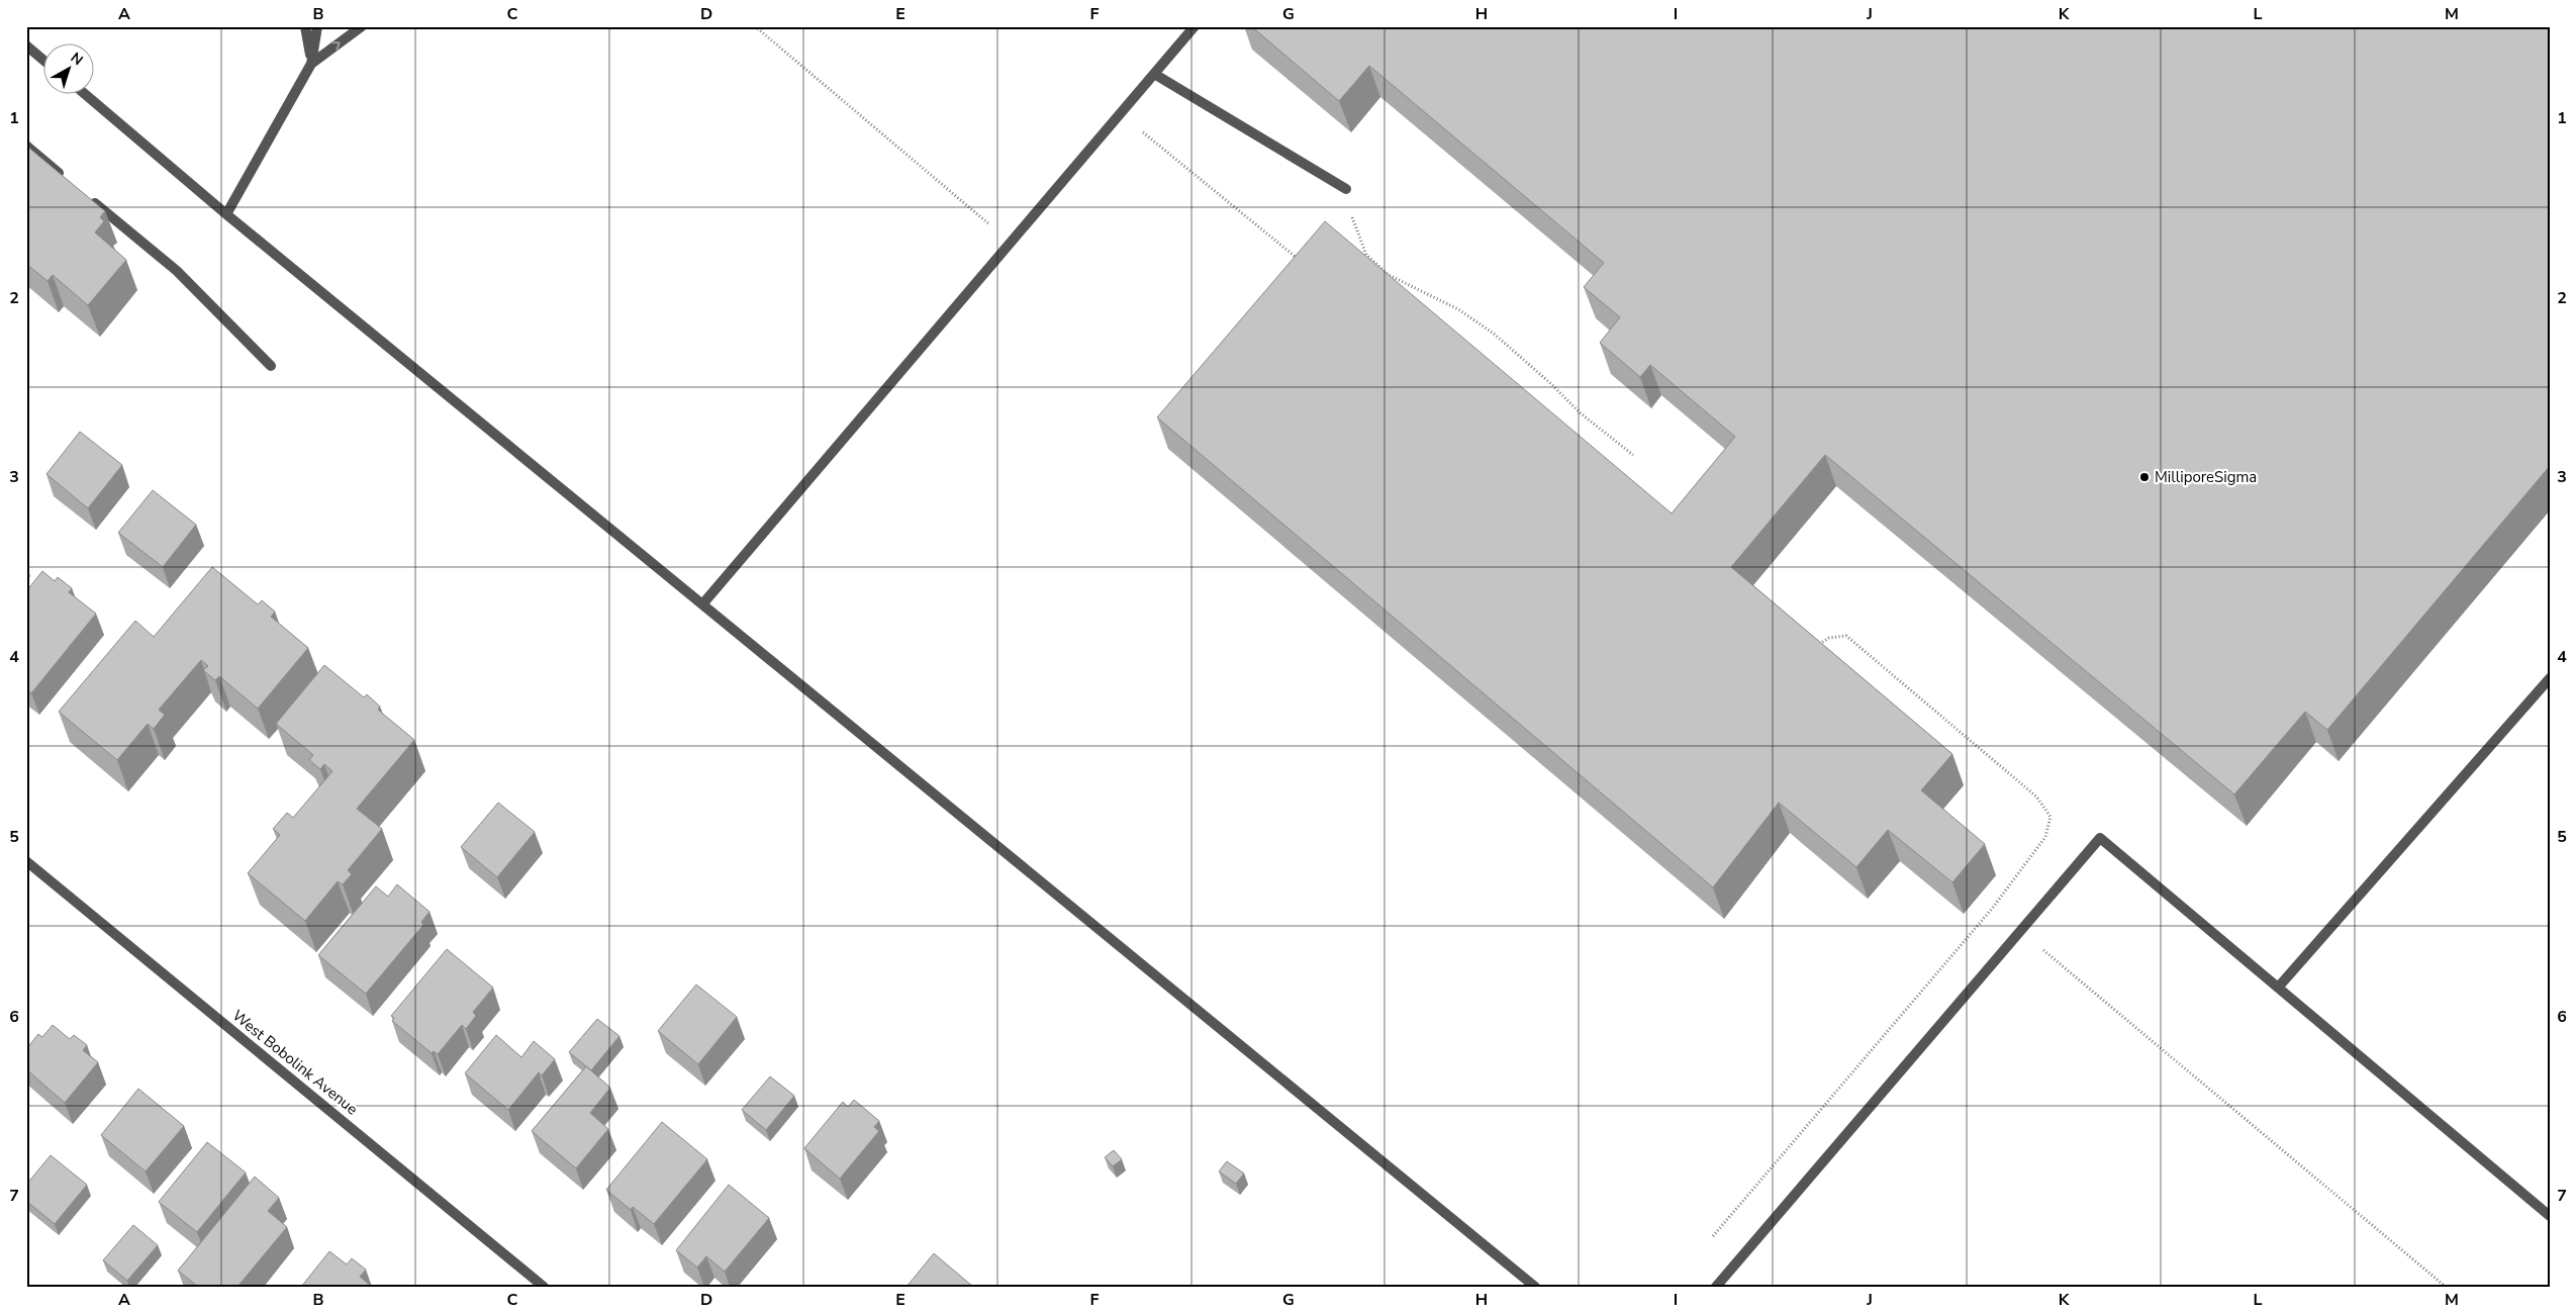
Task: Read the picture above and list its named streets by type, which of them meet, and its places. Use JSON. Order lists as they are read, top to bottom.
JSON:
{
  "streets": {
    "street": ["West Bobolink Avenue"]
  },
  "places": ["MilliporeSigma"],
  "north": "top right",
  "grid": {
    "columns": [
      "A",
      "B",
      "C",
      "D",
      "E",
      "F",
      "G",
      "H",
      "I",
      "J",
      "K",
      "L",
      "M"
    ],
    "rows": [
      "1",
      "2",
      "3",
      "4",
      "5",
      "6",
      "7"
    ]
  }
}
